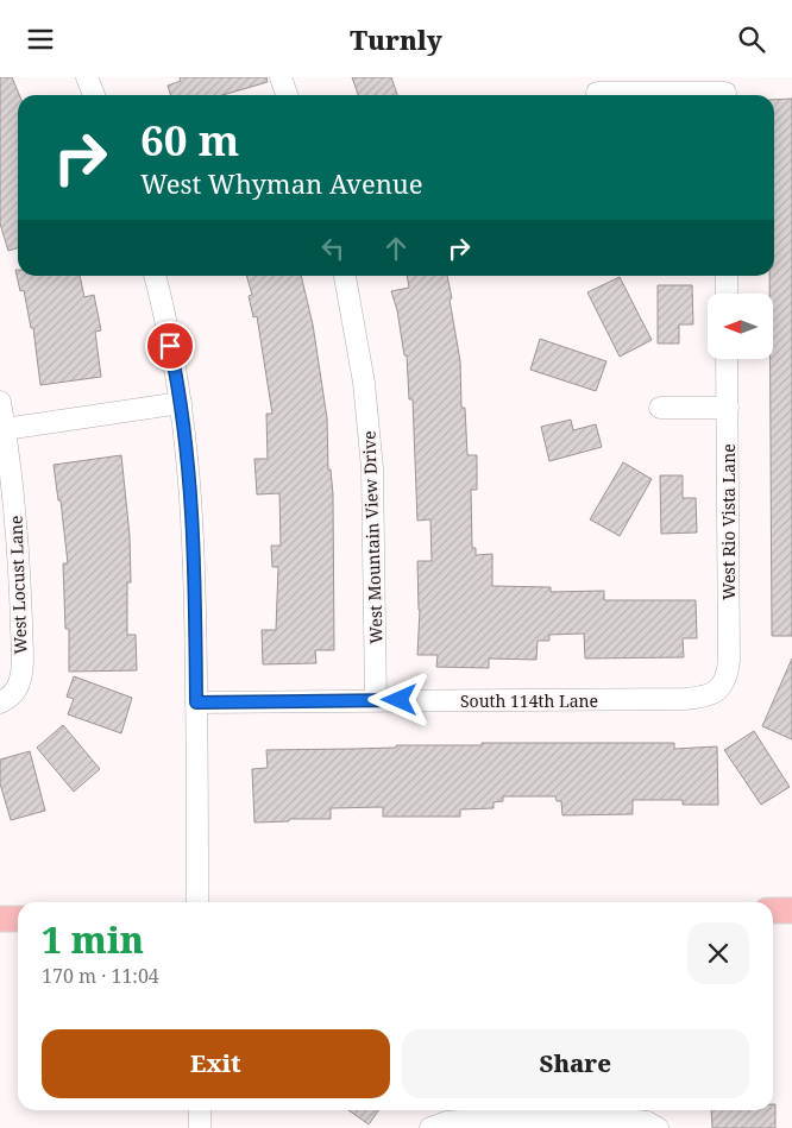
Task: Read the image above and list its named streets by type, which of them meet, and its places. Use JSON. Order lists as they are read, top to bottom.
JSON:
{
  "streets": {
    "street": [
      "West Rio Vista Lane",
      "West Mountain View Drive",
      "West Locust Lane",
      "South 114th Lane"
    ]
  },
  "crossings": [
    ["West Rio Vista Lane", "South 114th Lane"],
    ["West Mountain View Drive", "South 114th Lane"]
  ],
  "north": "left",
  "page": {
    "header": "Turnly",
    "turn": ["60 m", "West Whyman Avenue"],
    "heading": ["1 min", "170 m · 11:04"],
    "buttons": ["Exit", "Share"]
  }
}
